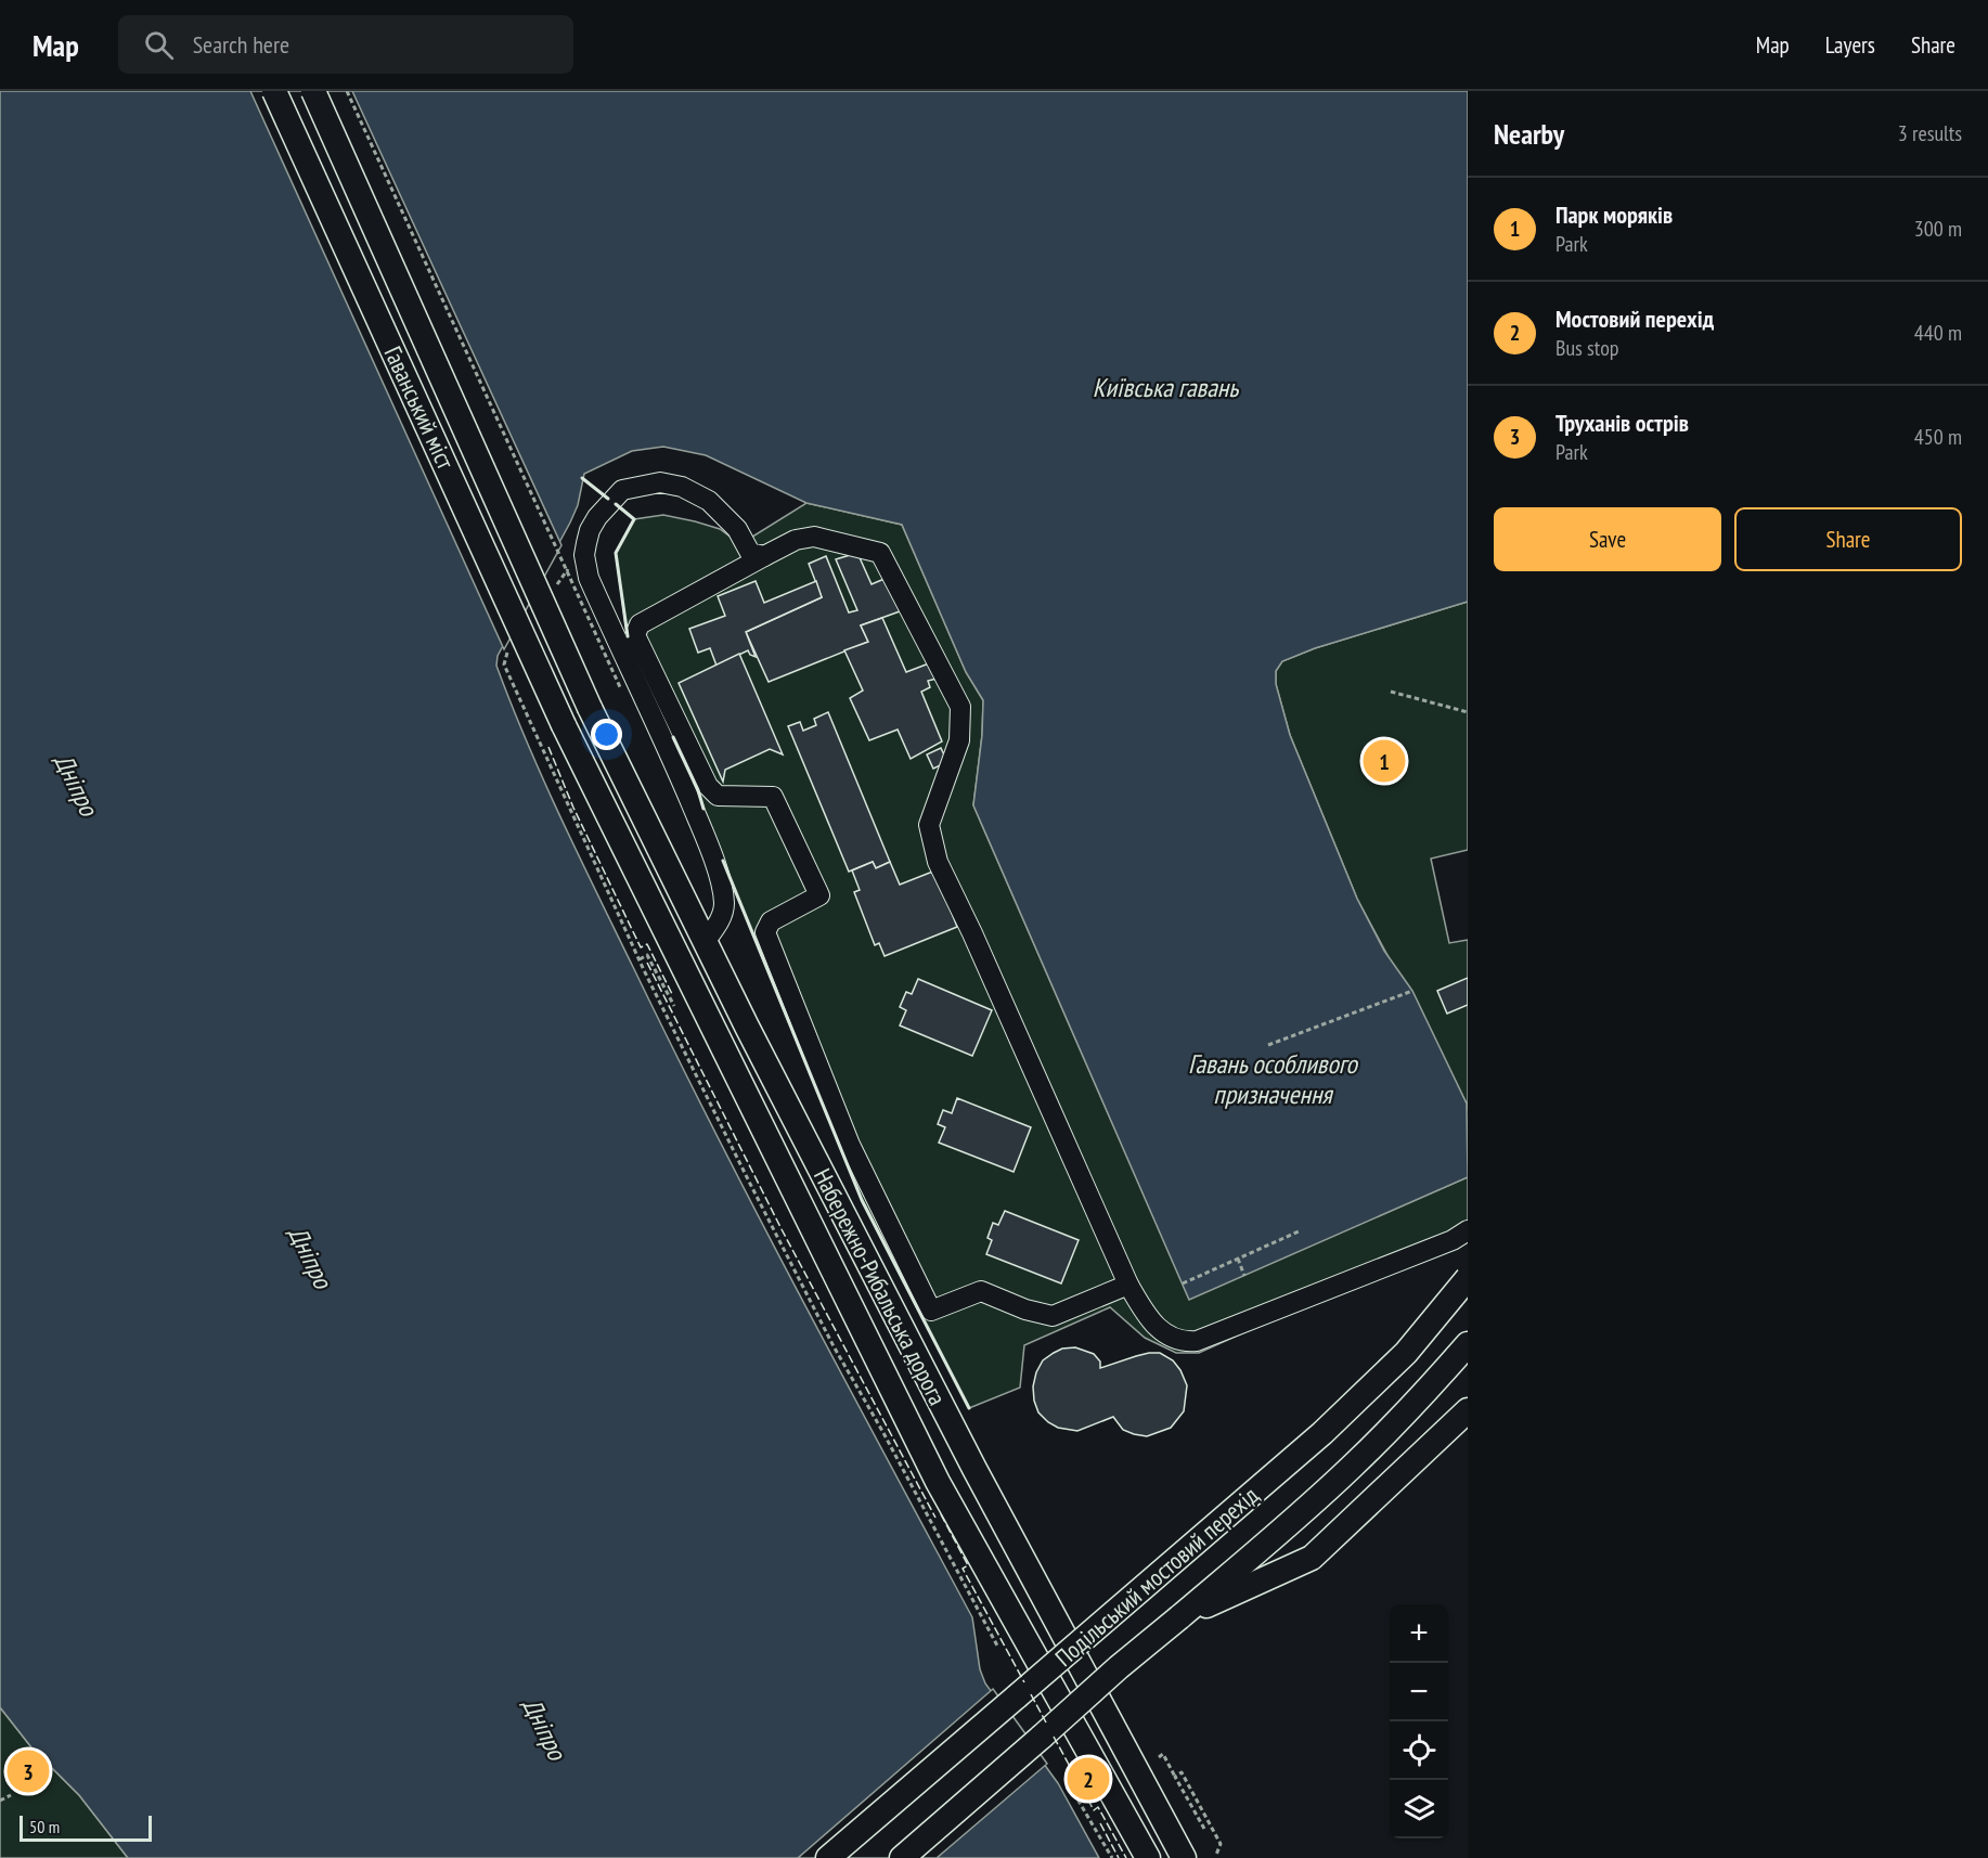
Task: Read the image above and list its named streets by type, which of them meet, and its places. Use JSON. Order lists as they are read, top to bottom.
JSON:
{
  "streets": {
    "main road": ["Гаванський міст", "Набережно-Рибальська дорога", "Подільський мостовий перехід"]
  },
  "crossings": [
    ["Гаванський міст", "Набережно-Рибальська дорога"]
  ],
  "water": ["Київська гавань", "Дніпро", "Гавань особливого призначення"],
  "scale_bar": "50 m",
  "page": {
    "header": "Map",
    "search": "Search here",
    "nav": ["Map", "Layers", "Share"],
    "heading": ["Nearby", "3 results"],
    "list": [
      {
        "mark": "1",
        "name": "Парк моряків",
        "note": "Park",
        "value": "300 m"
      },
      {
        "mark": "2",
        "name": "Мостовий перехід",
        "note": "Bus stop",
        "value": "440 m"
      },
      {
        "mark": "3",
        "name": "Труханів острів",
        "note": "Park",
        "value": "450 m"
      }
    ],
    "buttons": ["Save", "Share"],
    "pins": ["1", "3", "2"],
    "map_buttons": ["+", "−"],
    "scale": "50 m"
  }
}
